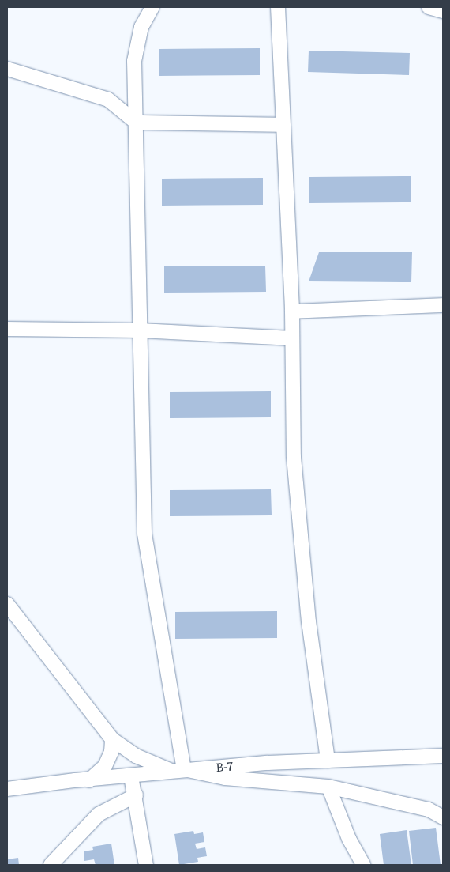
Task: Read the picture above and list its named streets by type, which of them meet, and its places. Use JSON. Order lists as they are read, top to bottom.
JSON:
{
  "streets": {
    "street": ["B-7"]
  }
}
